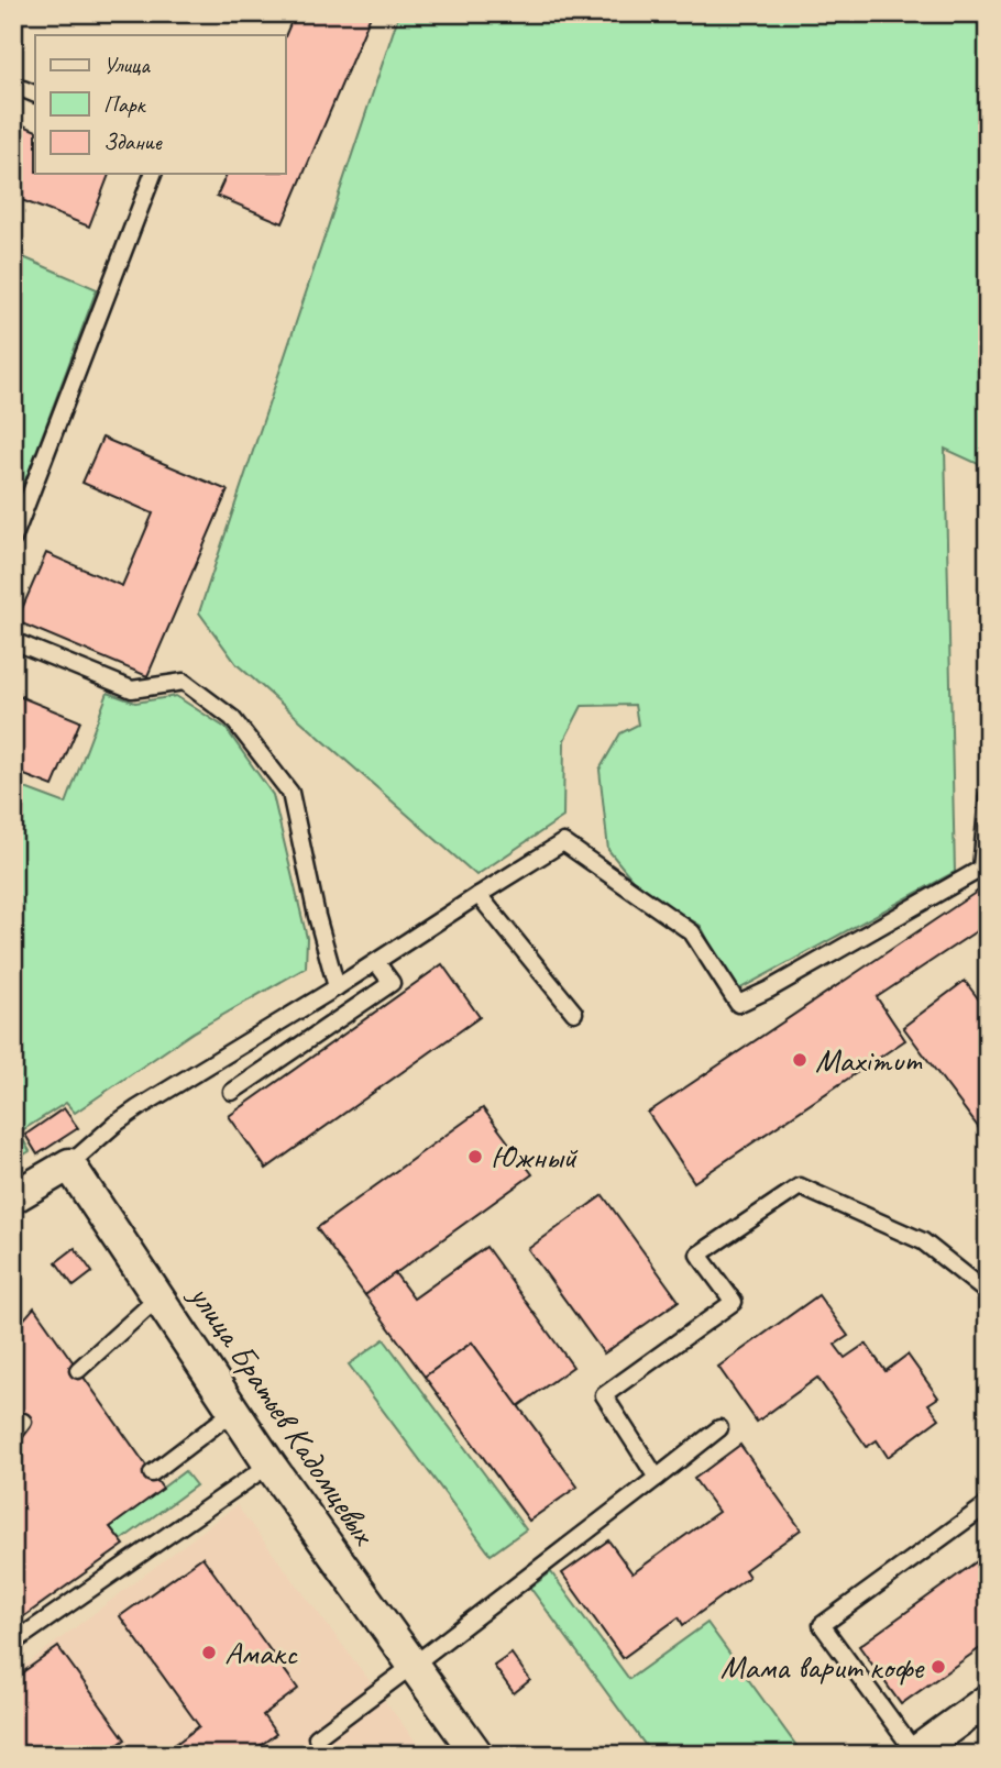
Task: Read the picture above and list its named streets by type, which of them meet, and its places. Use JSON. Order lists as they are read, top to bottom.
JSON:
{
  "streets": {
    "street": ["улица Братьев Кадомцевых"]
  },
  "places": [
    "Maximum",
    "Южный",
    "Амакс",
    "Мама варит кофе"
  ],
  "legend": ["Улица", "Парк", "Здание"]
}
